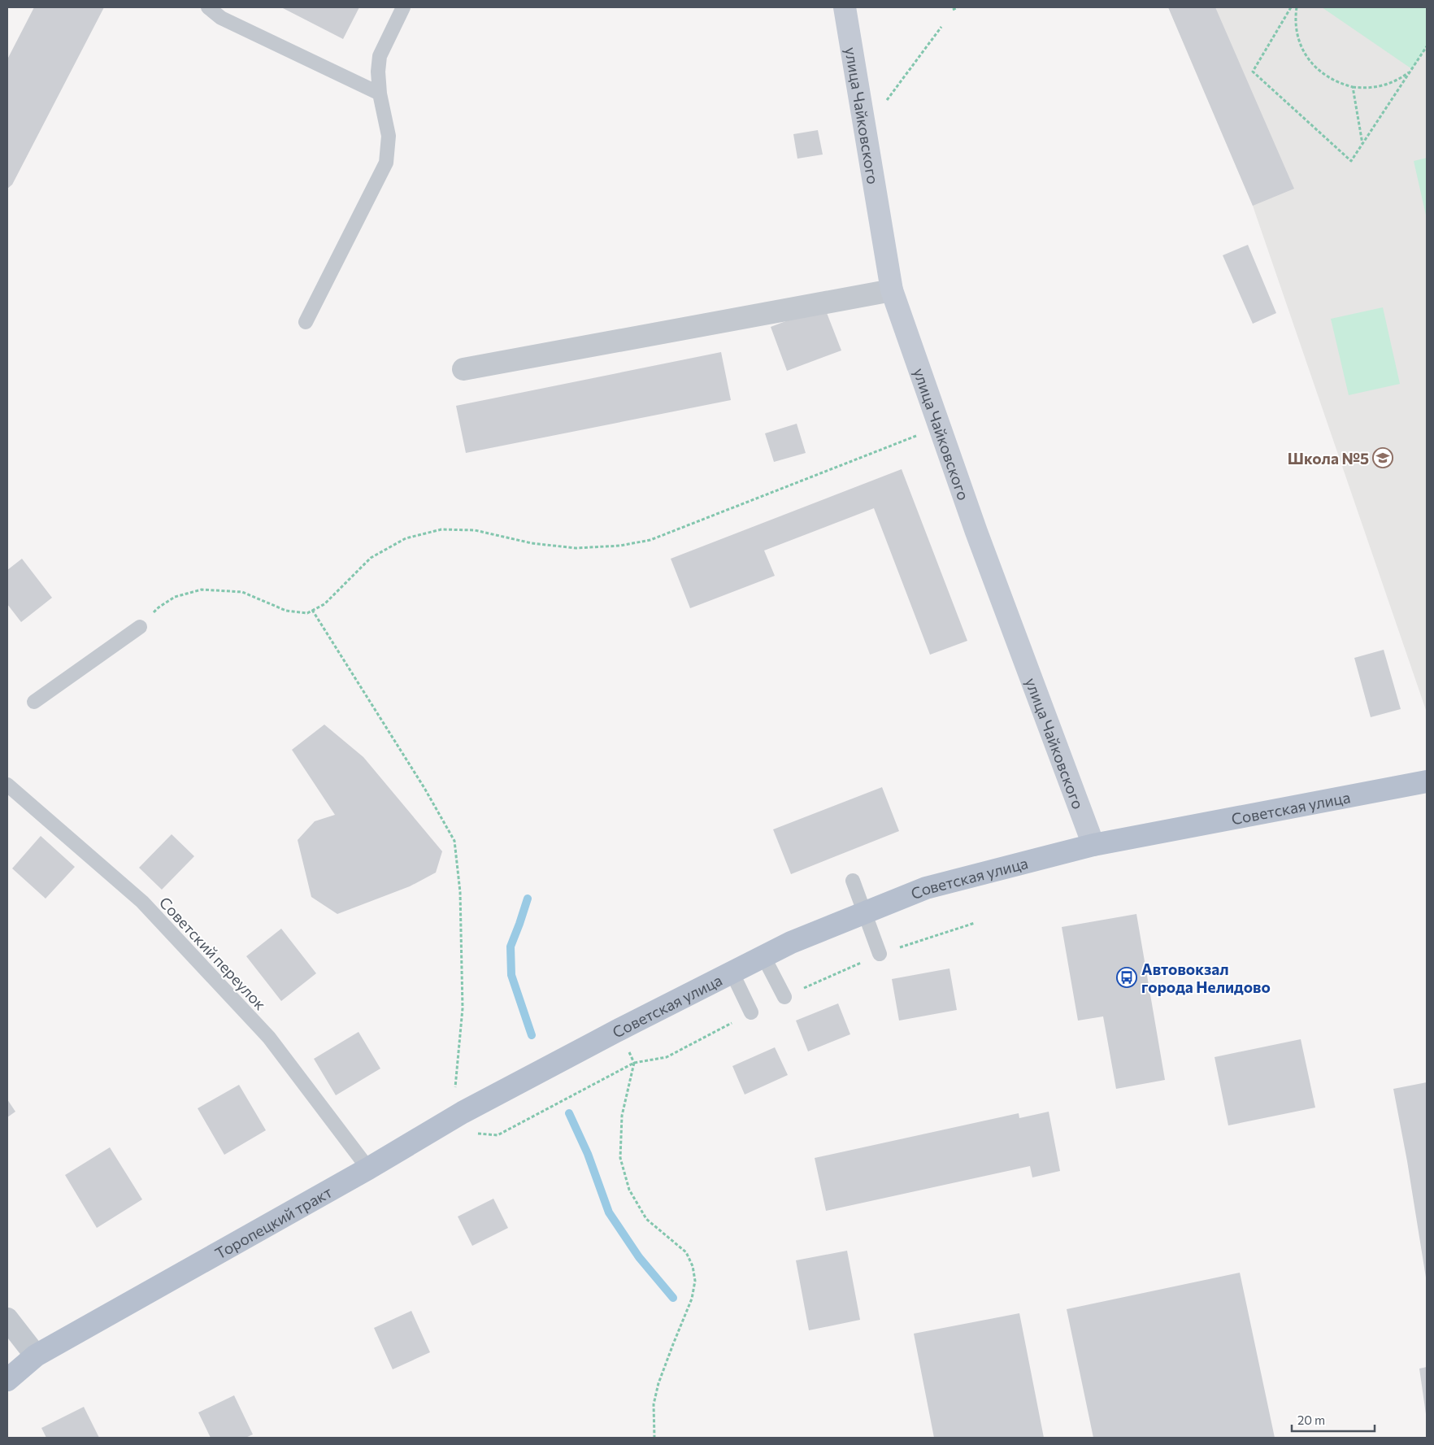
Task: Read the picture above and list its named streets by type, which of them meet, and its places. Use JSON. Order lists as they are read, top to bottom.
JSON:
{
  "streets": {
    "main road": ["Советская улица", "Торопецкий тракт"],
    "street": ["улица Чайковского"],
    "lane": ["Советский переулок"]
  },
  "crossings": [
    ["улица Чайковского", "Советская улица"],
    ["Советская улица", "Торопецкий тракт"],
    ["Советский переулок", "Торопецкий тракт"]
  ],
  "places": {
    "school or university": ["Школа №5"],
    "bus stop": ["Автовокзал города Нелидово"]
  },
  "scale_bar": "20 m"
}
